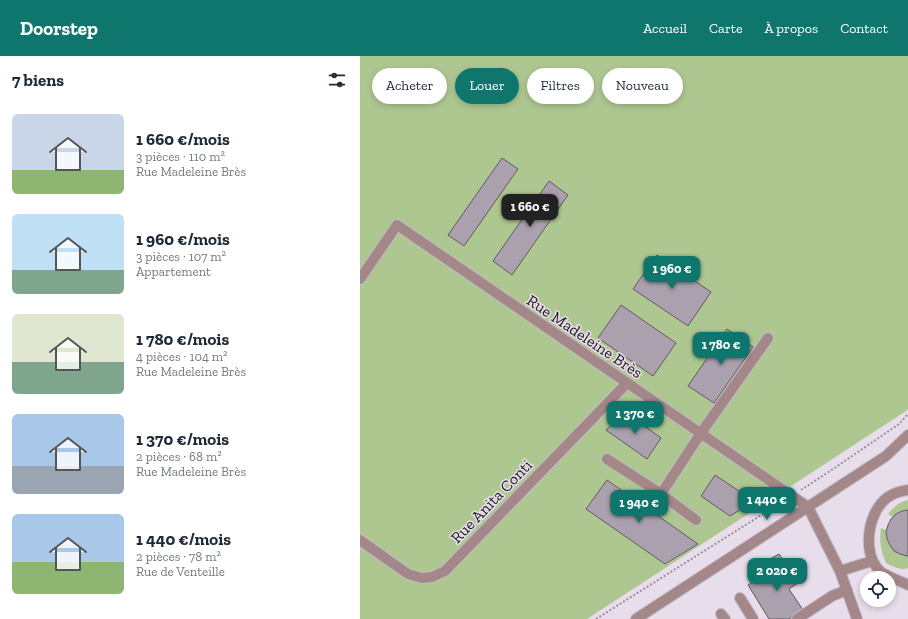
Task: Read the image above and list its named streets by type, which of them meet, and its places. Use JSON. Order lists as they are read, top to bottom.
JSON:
{
  "streets": {
    "street": ["Rue Madeleine Brès", "Rue Anita Conti"]
  },
  "crossings": [
    ["Rue Madeleine Brès", "Rue Anita Conti"]
  ],
  "page": {
    "header": "Doorstep",
    "nav": [
      "Accueil",
      "Carte",
      "À propos",
      "Contact"
    ],
    "heading": "7 biens",
    "chip": [
      "Acheter",
      "Louer",
      "Filtres",
      "Nouveau"
    ],
    "list": [
      {
        "name": "1 660 €/mois",
        "note": "3 pièces · 110 m² · Rue Madeleine Brès"
      },
      {
        "name": "1 960 €/mois",
        "note": "3 pièces · 107 m² · Appartement"
      },
      {
        "name": "1 780 €/mois",
        "note": "4 pièces · 104 m² · Rue Madeleine Brès"
      },
      {
        "name": "1 370 €/mois",
        "note": "2 pièces · 68 m² · Rue Madeleine Brès"
      },
      {
        "name": "1 440 €/mois",
        "note": "2 pièces · 78 m² · Rue de Venteille"
      }
    ],
    "price": [
      "1 660 €",
      "1 960 €",
      "1 780 €",
      "1 370 €",
      "1 440 €",
      "1 940 €",
      "2 020 €"
    ]
  }
}
